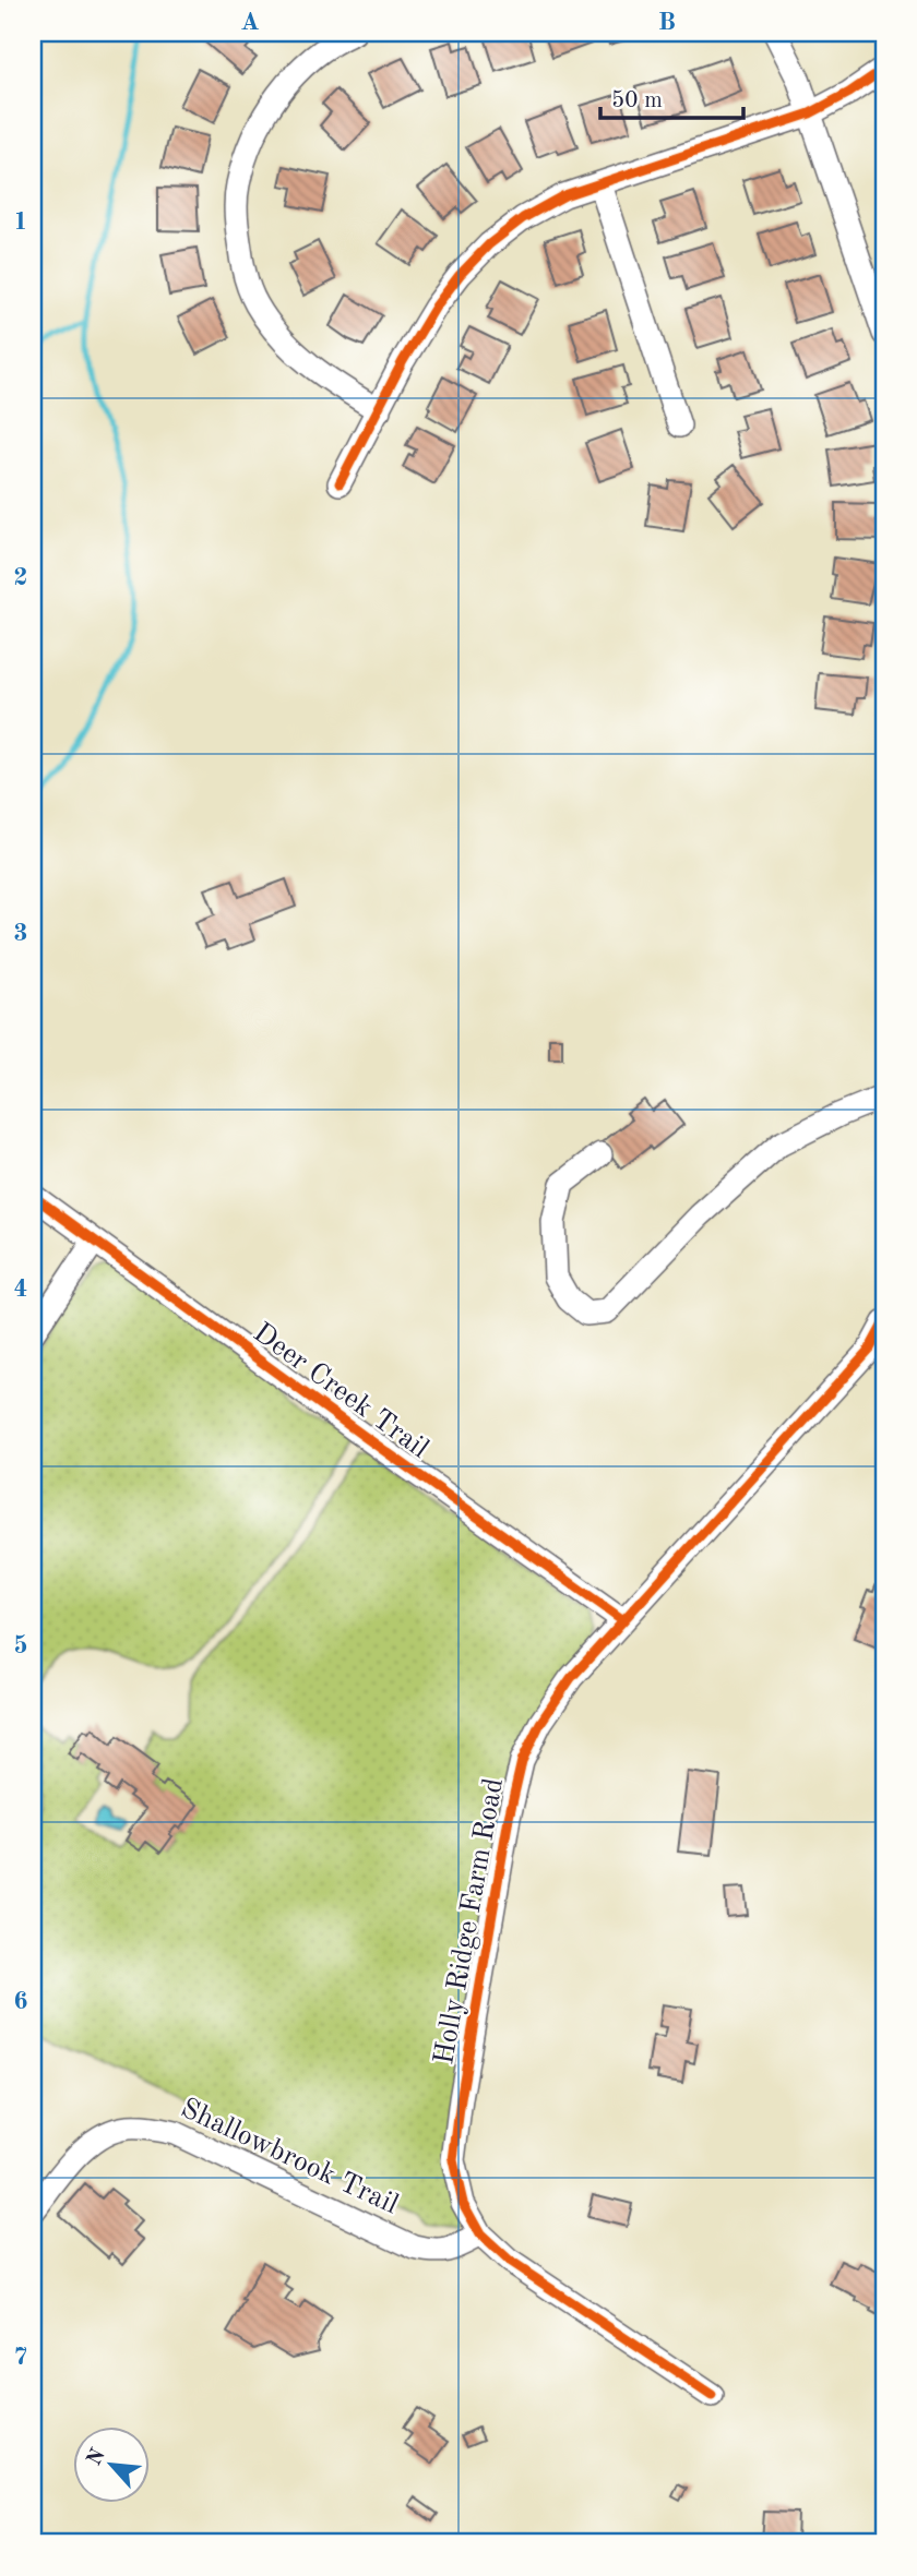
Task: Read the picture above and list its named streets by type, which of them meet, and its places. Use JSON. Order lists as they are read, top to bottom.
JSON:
{
  "streets": {
    "street": ["Deer Creek Trail", "Holly Ridge Farm Road", "Shallowbrook Trail"]
  },
  "crossings": [
    ["Deer Creek Trail", "Holly Ridge Farm Road"],
    ["Holly Ridge Farm Road", "Shallowbrook Trail"]
  ],
  "scale_bar": "50 m",
  "north": "top left",
  "grid": {
    "columns": ["A", "B"],
    "rows": [
      "1",
      "2",
      "3",
      "4",
      "5",
      "6",
      "7"
    ]
  }
}
